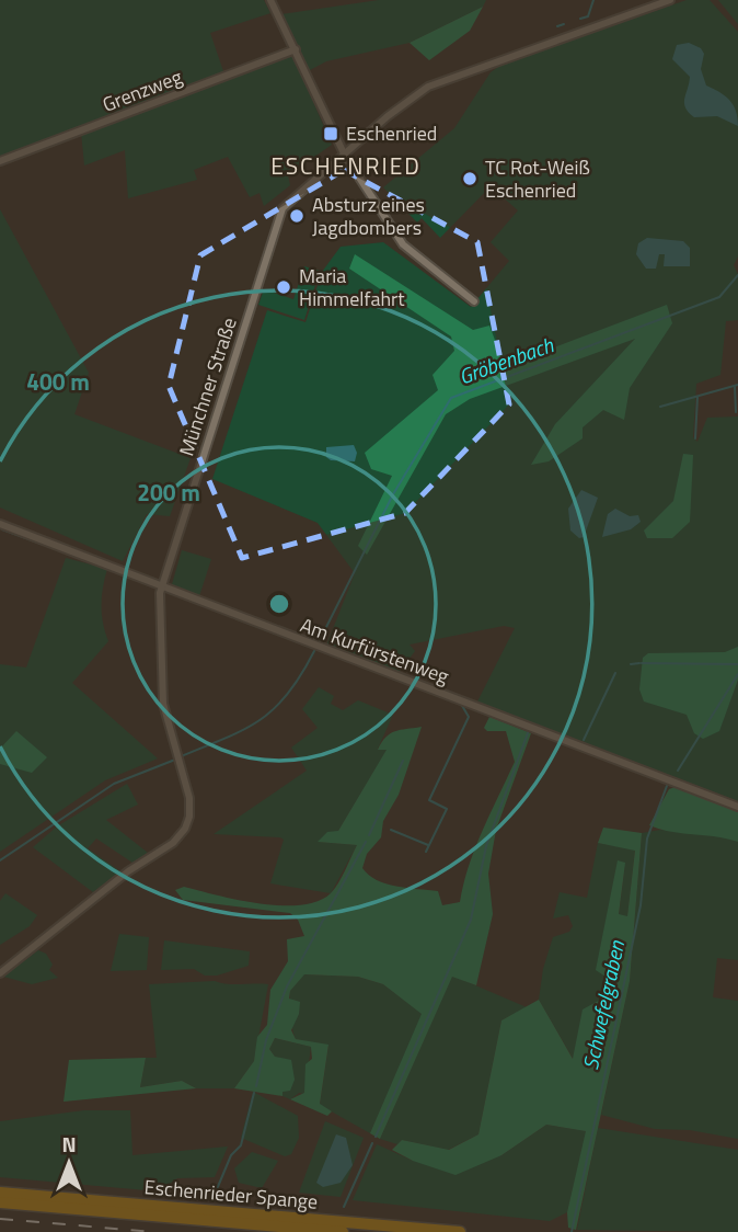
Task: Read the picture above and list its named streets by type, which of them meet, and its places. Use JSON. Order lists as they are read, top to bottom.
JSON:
{
  "streets": {
    "highway": ["Eschenrieder Spange"],
    "street": ["Grenzweg", "Münchner Straße", "Am Kurfürstenweg"]
  },
  "crossings": [
    ["Münchner Straße", "Am Kurfürstenweg"]
  ],
  "districts": ["ESCHENRIED"],
  "water": ["Gröbenbach", "Schwefelgraben"],
  "places": {
    "transit": ["Eschenried"],
    "other": ["TC Rot-Weiß Eschenried", "Absturz eines Jagdbombers", "Maria Himmelfahrt"]
  },
  "north": "top",
  "rings": ["400 m", "200 m"]
}
